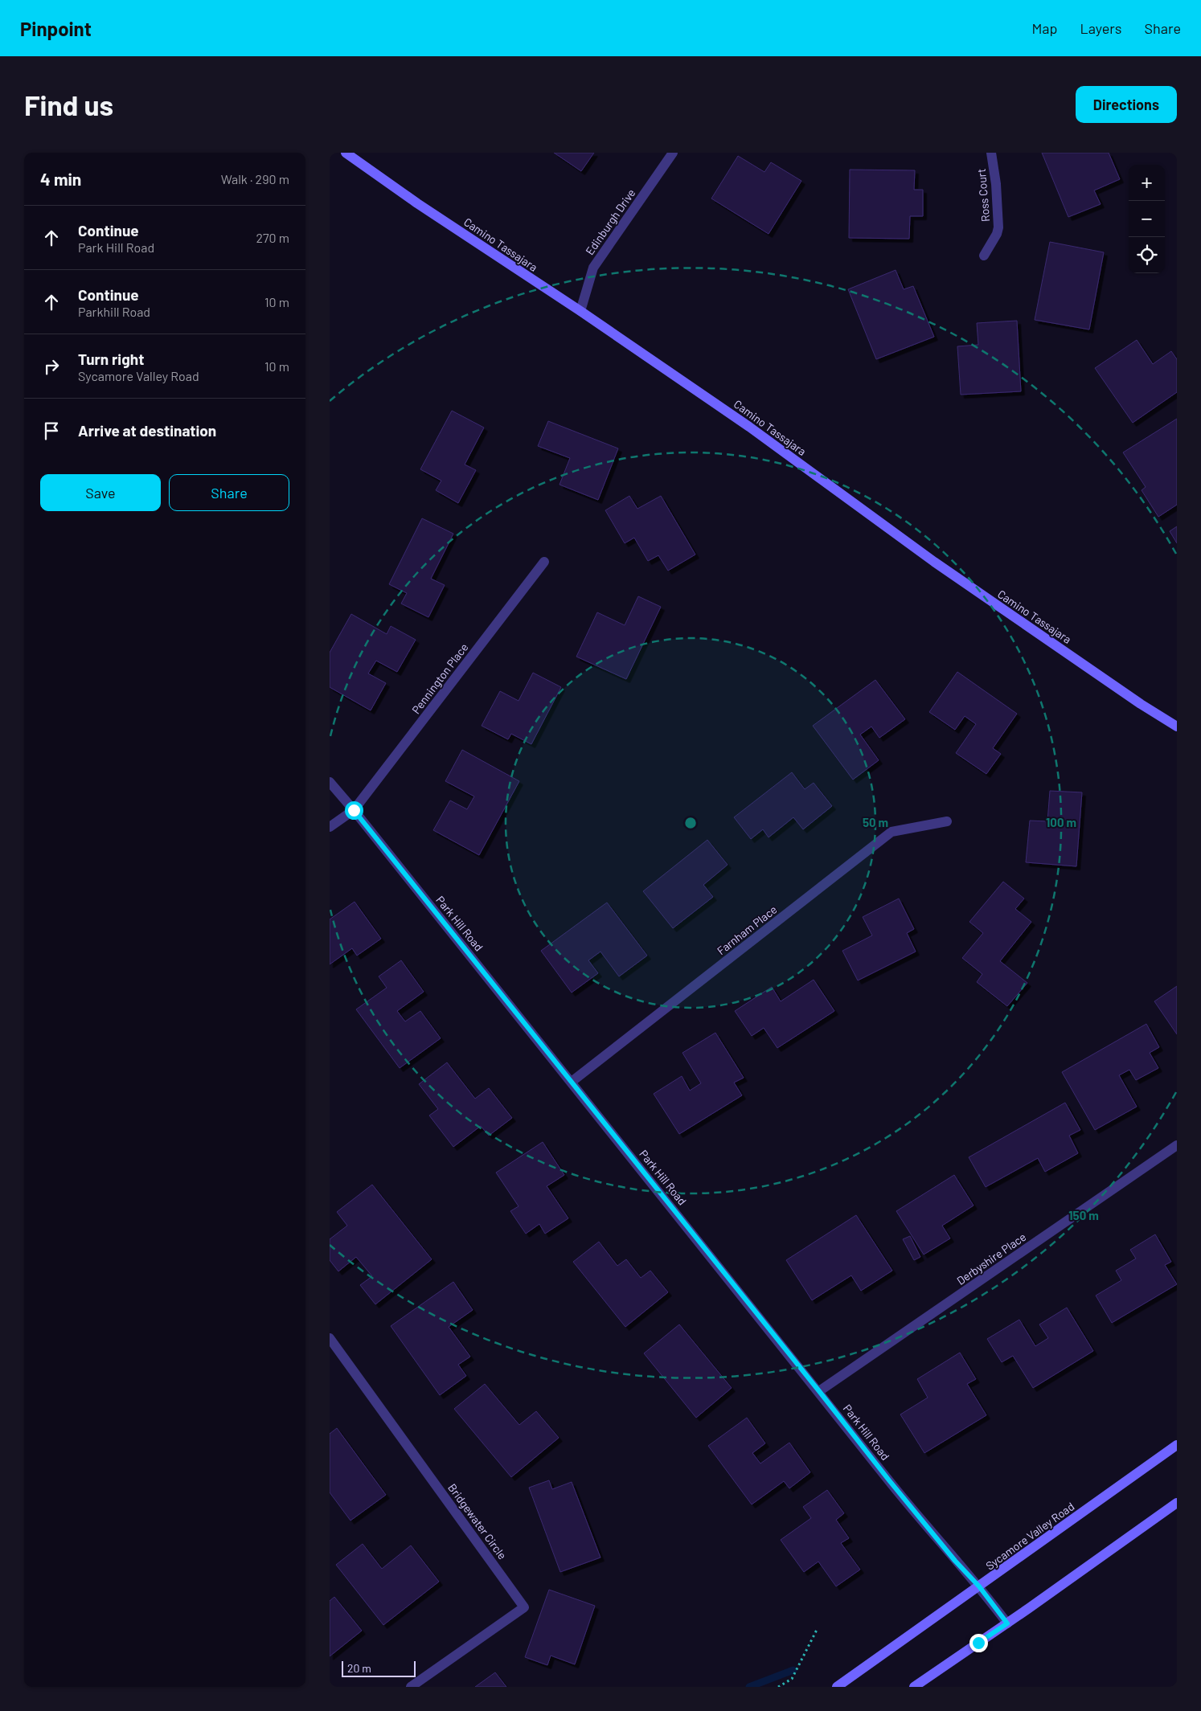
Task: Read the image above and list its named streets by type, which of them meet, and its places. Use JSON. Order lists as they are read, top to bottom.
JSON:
{
  "streets": {
    "street": [
      "Ross Court",
      "Edinburgh Drive",
      "Camino Tassajara",
      "Pennington Place",
      "Park Hill Road",
      "Farnham Place",
      "Derbyshire Place",
      "Bridgewater Circle",
      "Sycamore Valley Road"
    ]
  },
  "crossings": [
    ["Edinburgh Drive", "Camino Tassajara"],
    ["Pennington Place", "Park Hill Road"],
    ["Park Hill Road", "Farnham Place"],
    ["Park Hill Road", "Derbyshire Place"],
    ["Park Hill Road", "Sycamore Valley Road"]
  ],
  "scale_bar": "20 m",
  "page": {
    "header": "Pinpoint",
    "nav": ["Map", "Layers", "Share"],
    "buttons": [
      "Directions",
      ["Save", "Share"]
    ],
    "title": "Find us",
    "heading": ["4 min", "Walk · 290 m"],
    "map_buttons": ["+", "−"],
    "list": [
      ["Continue", "Park Hill Road", "270 m"],
      ["Continue", "Parkhill Road", "10 m"],
      ["Turn right", "Sycamore Valley Road", "10 m"],
      "Arrive at destination"
    ],
    "scale": "20 m"
  },
  "rings": ["50 m", "100 m", "150 m"]
}
